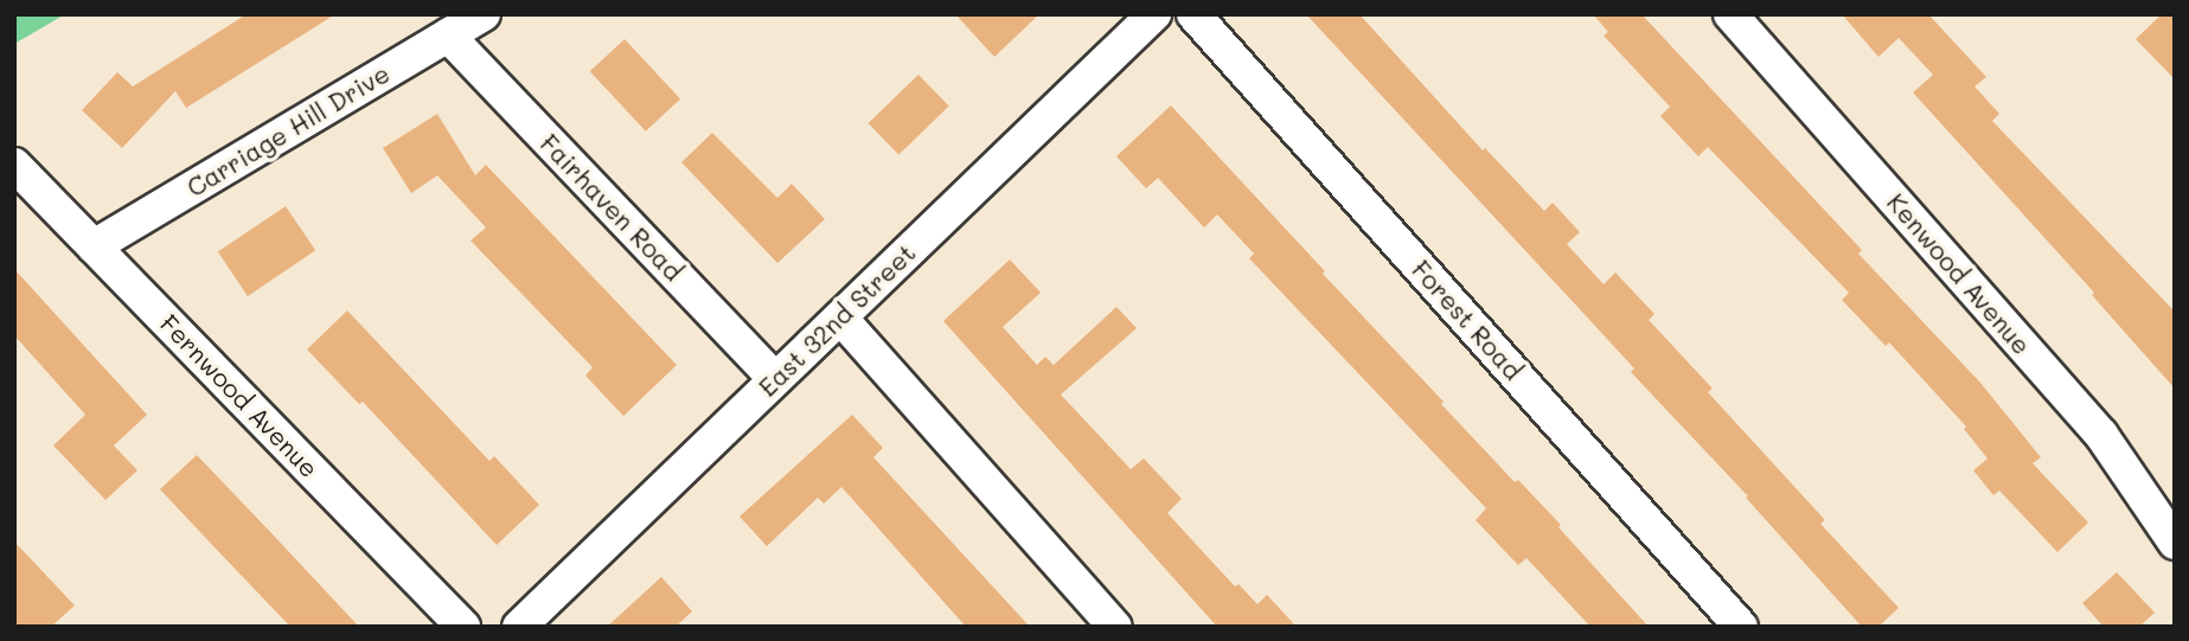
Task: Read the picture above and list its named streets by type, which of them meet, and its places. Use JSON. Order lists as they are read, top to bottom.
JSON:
{
  "streets": {
    "street": [
      "Carriage Hill Drive",
      "Fairhaven Road",
      "Kenwood Avenue",
      "East 32nd Street",
      "Forest Road",
      "Fernwood Avenue"
    ]
  },
  "crossings": [
    ["Carriage Hill Drive", "Fairhaven Road"],
    ["Carriage Hill Drive", "Fernwood Avenue"],
    ["Fairhaven Road", "East 32nd Street"]
  ]
}
